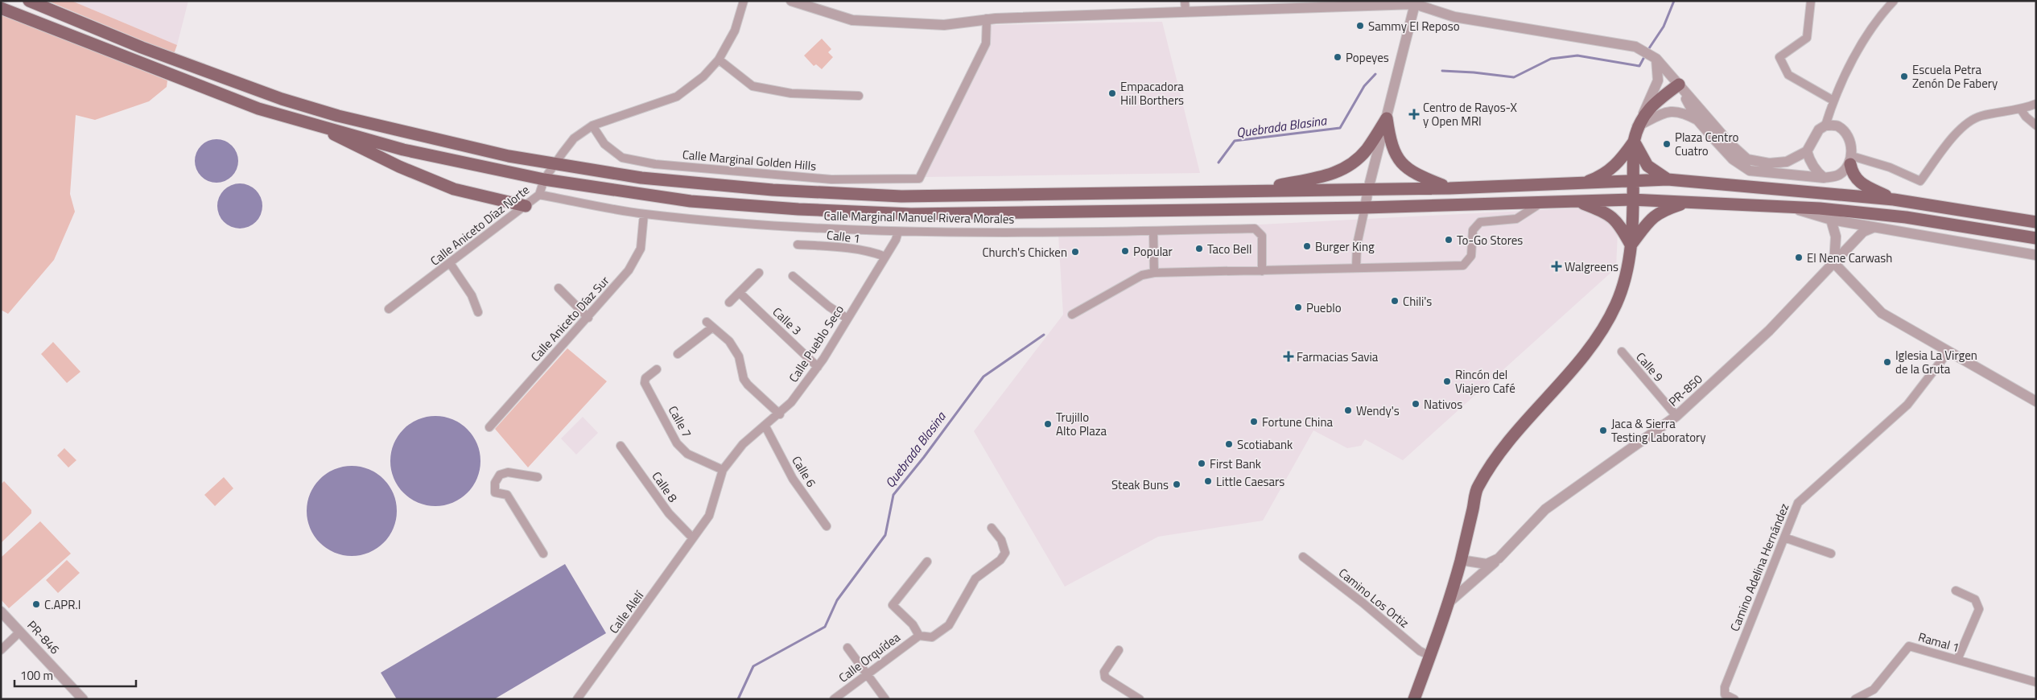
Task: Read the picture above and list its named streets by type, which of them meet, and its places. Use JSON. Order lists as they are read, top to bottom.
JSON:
{
  "streets": {
    "street": [
      "Calle Marginal Golden Hills",
      "Calle Marginal Manuel Rivera Morales",
      "Calle Aniceto Díaz Norte",
      "Calle 1",
      "Calle Aniceto Díaz Sur",
      "Calle 3",
      "Calle Pueblo Seco",
      "Calle 9",
      "PR-850",
      "Calle 7",
      "Calle 6",
      "Calle 8",
      "Camino Adelina Hernández",
      "Camino Los Ortiz",
      "Calle Alelí",
      "PR-846",
      "Ramal 1",
      "Calle Orquídea"
    ]
  },
  "crossings": [
    ["Calle Marginal Golden Hills", "Calle Aniceto Díaz Norte"],
    ["Calle Marginal Manuel Rivera Morales", "Calle Aniceto Díaz Norte"],
    ["Calle Marginal Manuel Rivera Morales", "Calle Aniceto Díaz Sur"],
    ["Calle Marginal Manuel Rivera Morales", "Calle Pueblo Seco"],
    ["Calle 1", "Calle Pueblo Seco"],
    ["Calle 3", "Calle Pueblo Seco"],
    ["Calle Pueblo Seco", "Calle 7"],
    ["Calle Pueblo Seco", "Calle 6"],
    ["Calle Pueblo Seco", "Calle 8"],
    ["Calle Pueblo Seco", "Calle Alelí"],
    ["Calle 9", "PR-850"],
    ["Calle 8", "Calle Alelí"]
  ],
  "water": ["Quebrada Blasina"],
  "places": {
    "other": [
      "Sammy El Reposo",
      "Popeyes",
      "Escuela Petra Zenón De Fabery",
      "Empacadora Hill Borthers",
      "Plaza Centro Cuatro",
      "To-Go Stores",
      "Burger King",
      "Taco Bell",
      "Popular",
      "Church's Chicken",
      "El Nene Carwash",
      "Chili's",
      "Pueblo",
      "Iglesia La Virgen de la Gruta",
      "Rincón del Viajero Café",
      "Nativos",
      "Wendy's",
      "Fortune China",
      "Trujillo Alto Plaza",
      "Jaca & Sierra Testing Laboratory",
      "Scotiabank",
      "First Bank",
      "Little Caesars",
      "Steak Buns",
      "C.APR.I"
    ],
    "health": ["Centro de Rayos-X y Open MRI", "Walgreens", "Farmacias Savia"]
  },
  "scale_bar": "100 m"
}
